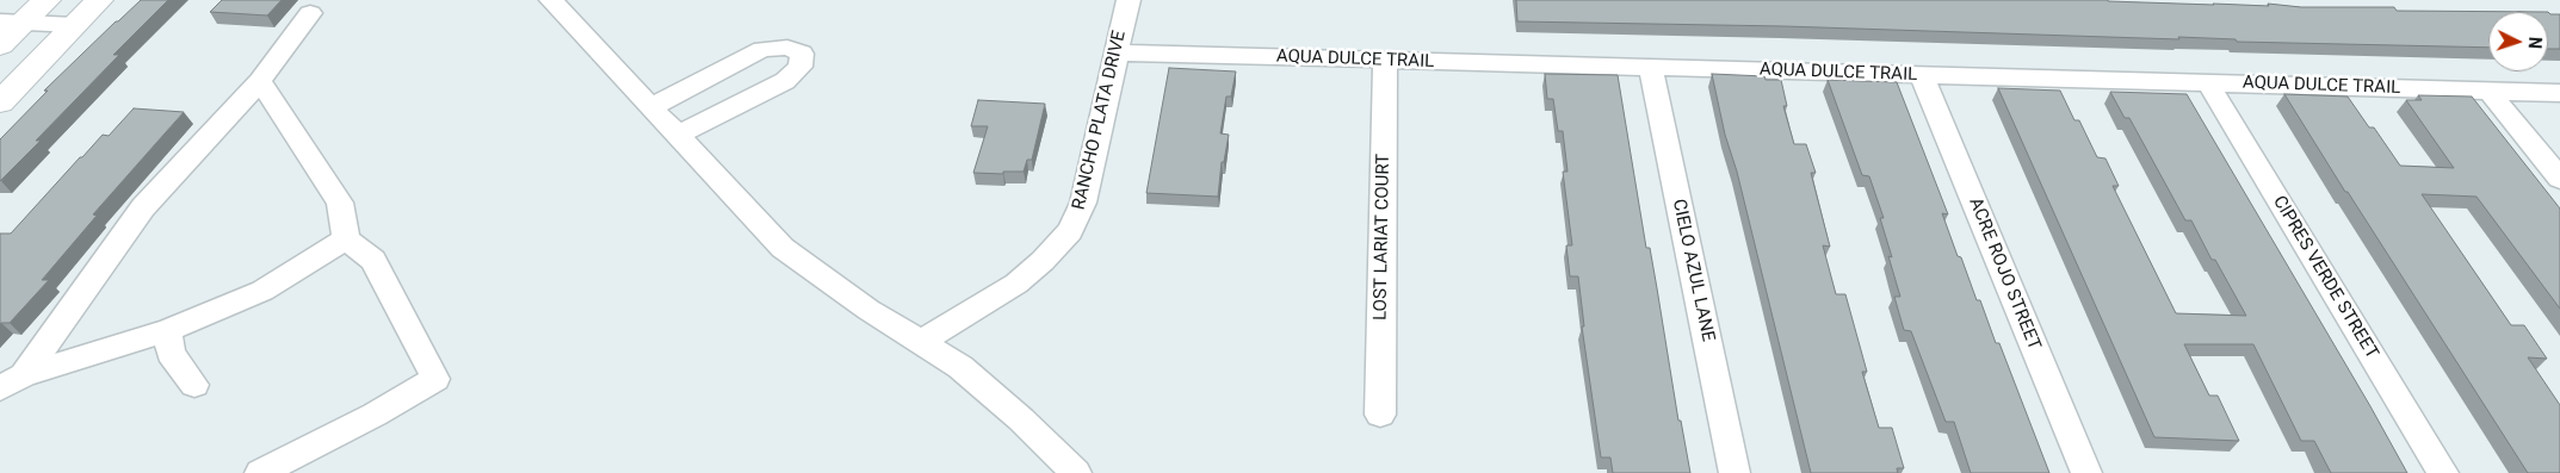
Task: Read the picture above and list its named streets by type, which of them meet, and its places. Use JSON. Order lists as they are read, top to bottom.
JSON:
{
  "streets": {
    "street": [
      "AQUA DULCE TRAIL",
      "RANCHO PLATA DRIVE",
      "LOST LARIAT COURT",
      "CIELO AZUL LANE",
      "ACRE ROJO STREET",
      "CIPRES VERDE STREET"
    ]
  },
  "crossings": [
    ["AQUA DULCE TRAIL", "RANCHO PLATA DRIVE"],
    ["AQUA DULCE TRAIL", "LOST LARIAT COURT"],
    ["AQUA DULCE TRAIL", "CIELO AZUL LANE"],
    ["AQUA DULCE TRAIL", "ACRE ROJO STREET"],
    ["AQUA DULCE TRAIL", "CIPRES VERDE STREET"]
  ],
  "north": "right"
}
